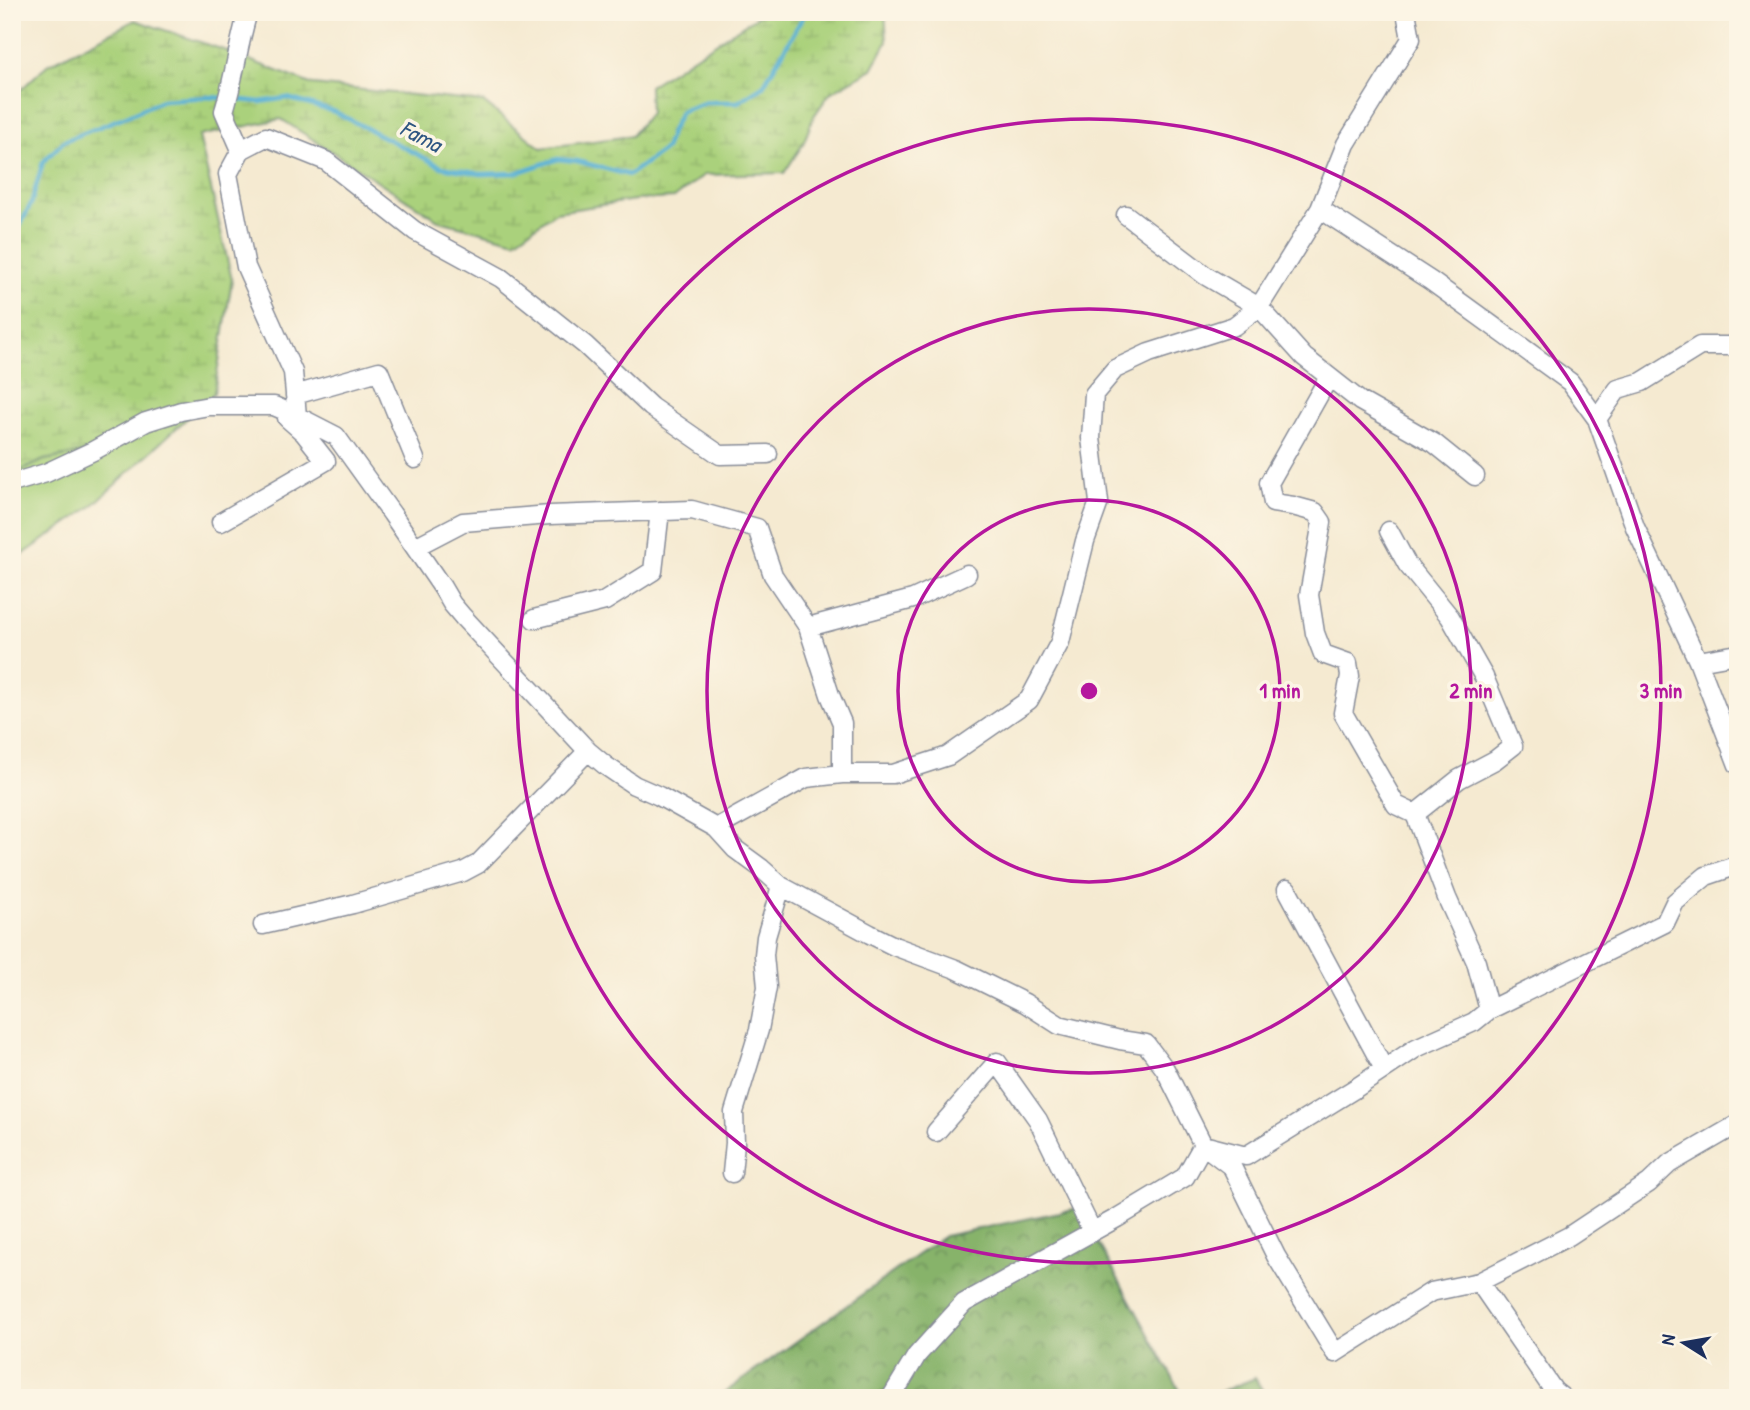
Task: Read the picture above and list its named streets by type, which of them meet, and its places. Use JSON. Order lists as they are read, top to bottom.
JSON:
{
  "water": ["Fama"],
  "north": "left",
  "rings": ["1 min", "2 min", "3 min"]
}
